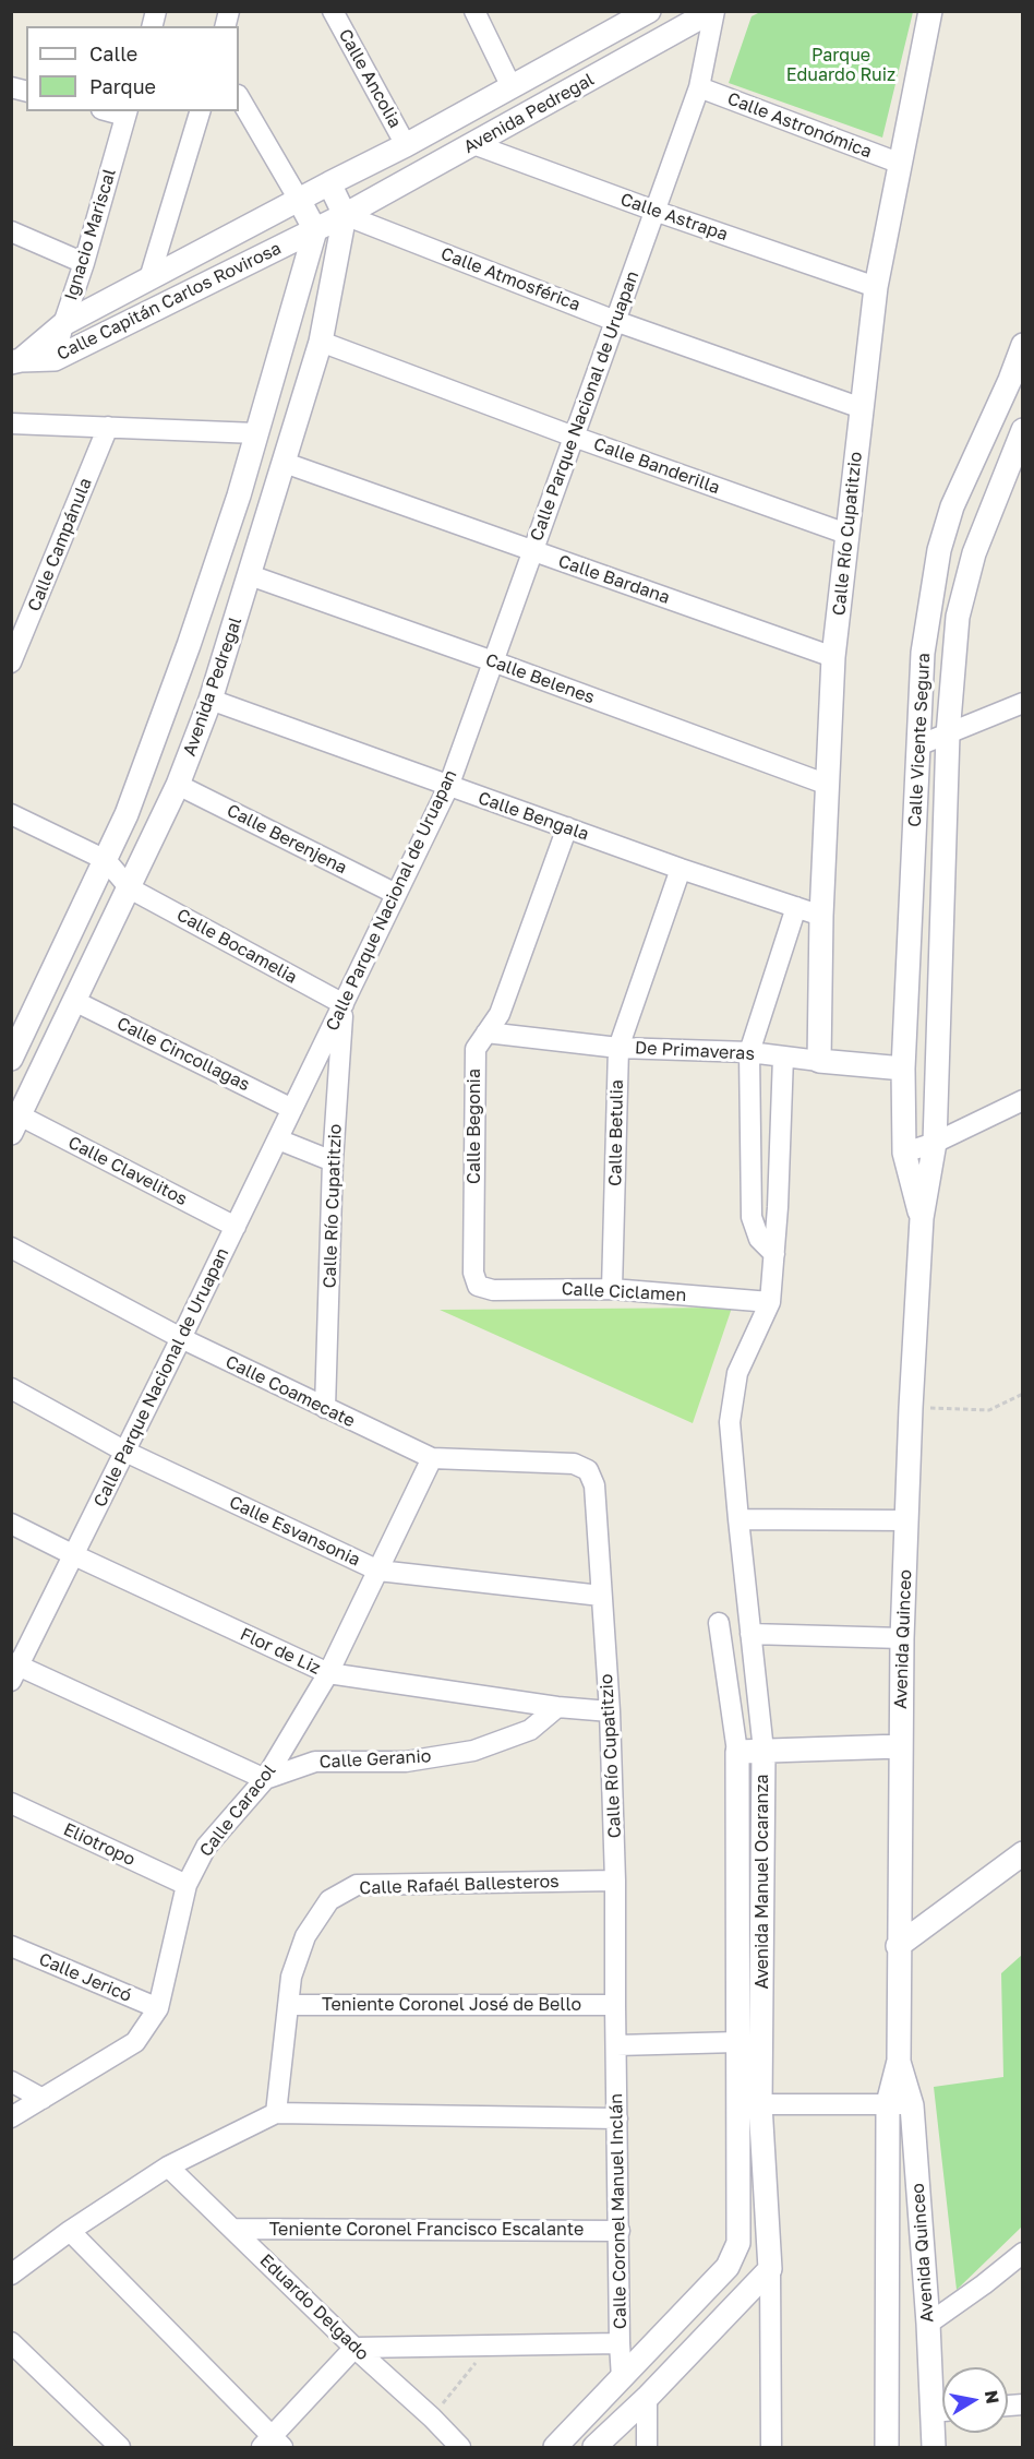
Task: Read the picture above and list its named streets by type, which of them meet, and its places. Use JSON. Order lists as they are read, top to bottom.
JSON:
{
  "streets": {
    "street": [
      "Calle Ancolia",
      "Avenida Pedregal",
      "Calle Astronómica",
      "Calle Astrapa",
      "Ignacio Mariscal",
      "Calle Atmosférica",
      "Calle Capitán Carlos Rovirosa",
      "Calle Parque Nacional de Uruapan",
      "Calle Banderilla",
      "Calle Río Cupatitzio",
      "Calle Campánula",
      "Calle Bardana",
      "Calle Belenes",
      "Calle Vicente Segura",
      "Calle Bengala",
      "Calle Berenjena",
      "Calle Bocamelia",
      "De Primaveras",
      "Calle Cincollagas",
      "Calle Begonia",
      "Calle Betulia",
      "Calle Clavelitos",
      "Calle Ciclamen",
      "Calle Coamecate",
      "Calle Esvansonia",
      "Avenida Quinceo",
      "Flor de Liz",
      "Calle Geranio",
      "Calle Caracol",
      "Eliotropo",
      "Avenida Manuel Ocaranza",
      "Calle Rafaél Ballesteros",
      "Calle Jericó",
      "Teniente Coronel José de Bello",
      "Calle Coronel Manuel Inclán",
      "Teniente Coronel Francisco Escalante",
      "Eduardo Delgado"
    ]
  },
  "crossings": [
    ["Calle Ancolia", "Avenida Pedregal"],
    ["Avenida Pedregal", "Calle Astrapa"],
    ["Avenida Pedregal", "Calle Atmosférica"],
    ["Avenida Pedregal", "Calle Capitán Carlos Rovirosa"],
    ["Avenida Pedregal", "Calle Parque Nacional de Uruapan"],
    ["Avenida Pedregal", "Calle Banderilla"],
    ["Avenida Pedregal", "Calle Bardana"],
    ["Avenida Pedregal", "Calle Belenes"],
    ["Avenida Pedregal", "Calle Bengala"],
    ["Avenida Pedregal", "Calle Berenjena"],
    ["Avenida Pedregal", "Calle Bocamelia"],
    ["Avenida Pedregal", "Calle Cincollagas"],
    ["Avenida Pedregal", "Calle Clavelitos"],
    ["Calle Astronómica", "Calle Parque Nacional de Uruapan"],
    ["Calle Astronómica", "Calle Río Cupatitzio"],
    ["Calle Astrapa", "Calle Parque Nacional de Uruapan"],
    ["Calle Astrapa", "Calle Río Cupatitzio"],
    ["Ignacio Mariscal", "Calle Capitán Carlos Rovirosa"],
    ["Calle Atmosférica", "Calle Parque Nacional de Uruapan"],
    ["Calle Atmosférica", "Calle Río Cupatitzio"],
    ["Calle Parque Nacional de Uruapan", "Calle Banderilla"],
    ["Calle Parque Nacional de Uruapan", "Calle Río Cupatitzio"],
    ["Calle Parque Nacional de Uruapan", "Calle Bardana"],
    ["Calle Parque Nacional de Uruapan", "Calle Belenes"],
    ["Calle Parque Nacional de Uruapan", "Calle Bengala"],
    ["Calle Parque Nacional de Uruapan", "Calle Berenjena"],
    ["Calle Parque Nacional de Uruapan", "Calle Bocamelia"],
    ["Calle Parque Nacional de Uruapan", "Calle Cincollagas"],
    ["Calle Parque Nacional de Uruapan", "Calle Clavelitos"],
    ["Calle Parque Nacional de Uruapan", "Calle Coamecate"],
    ["Calle Parque Nacional de Uruapan", "Calle Esvansonia"],
    ["Calle Parque Nacional de Uruapan", "Flor de Liz"],
    ["Calle Banderilla", "Calle Río Cupatitzio"],
    ["Calle Río Cupatitzio", "Calle Bardana"],
    ["Calle Río Cupatitzio", "Calle Belenes"],
    ["Calle Río Cupatitzio", "Calle Bengala"],
    ["Calle Río Cupatitzio", "Calle Bocamelia"],
    ["Calle Río Cupatitzio", "De Primaveras"],
    ["Calle Río Cupatitzio", "Calle Coamecate"],
    ["Calle Río Cupatitzio", "Calle Esvansonia"],
    ["Calle Río Cupatitzio", "Flor de Liz"],
    ["Calle Río Cupatitzio", "Calle Rafaél Ballesteros"],
    ["Calle Río Cupatitzio", "Teniente Coronel José de Bello"],
    ["Calle Río Cupatitzio", "Calle Coronel Manuel Inclán"],
    ["Calle Vicente Segura", "De Primaveras"],
    ["Calle Vicente Segura", "Avenida Quinceo"],
    ["Calle Bengala", "Calle Begonia"],
    ["Calle Bengala", "Calle Betulia"],
    ["De Primaveras", "Calle Begonia"],
    ["De Primaveras", "Calle Betulia"],
    ["De Primaveras", "Avenida Manuel Ocaranza"],
    ["Calle Begonia", "Calle Ciclamen"],
    ["Calle Betulia", "Calle Ciclamen"],
    ["Calle Ciclamen", "Avenida Manuel Ocaranza"],
    ["Calle Coamecate", "Calle Caracol"],
    ["Calle Esvansonia", "Calle Caracol"],
    ["Flor de Liz", "Calle Geranio"],
    ["Flor de Liz", "Calle Caracol"],
    ["Calle Geranio", "Calle Caracol"],
    ["Calle Caracol", "Eliotropo"],
    ["Calle Caracol", "Calle Jericó"],
    ["Avenida Manuel Ocaranza", "Calle Coronel Manuel Inclán"],
    ["Calle Rafaél Ballesteros", "Teniente Coronel José de Bello"],
    ["Calle Coronel Manuel Inclán", "Teniente Coronel Francisco Escalante"],
    ["Teniente Coronel Francisco Escalante", "Eduardo Delgado"]
  ],
  "parks": ["Parque Eduardo Ruiz"],
  "legend": ["Calle", "Parque"],
  "north": "right"
}
